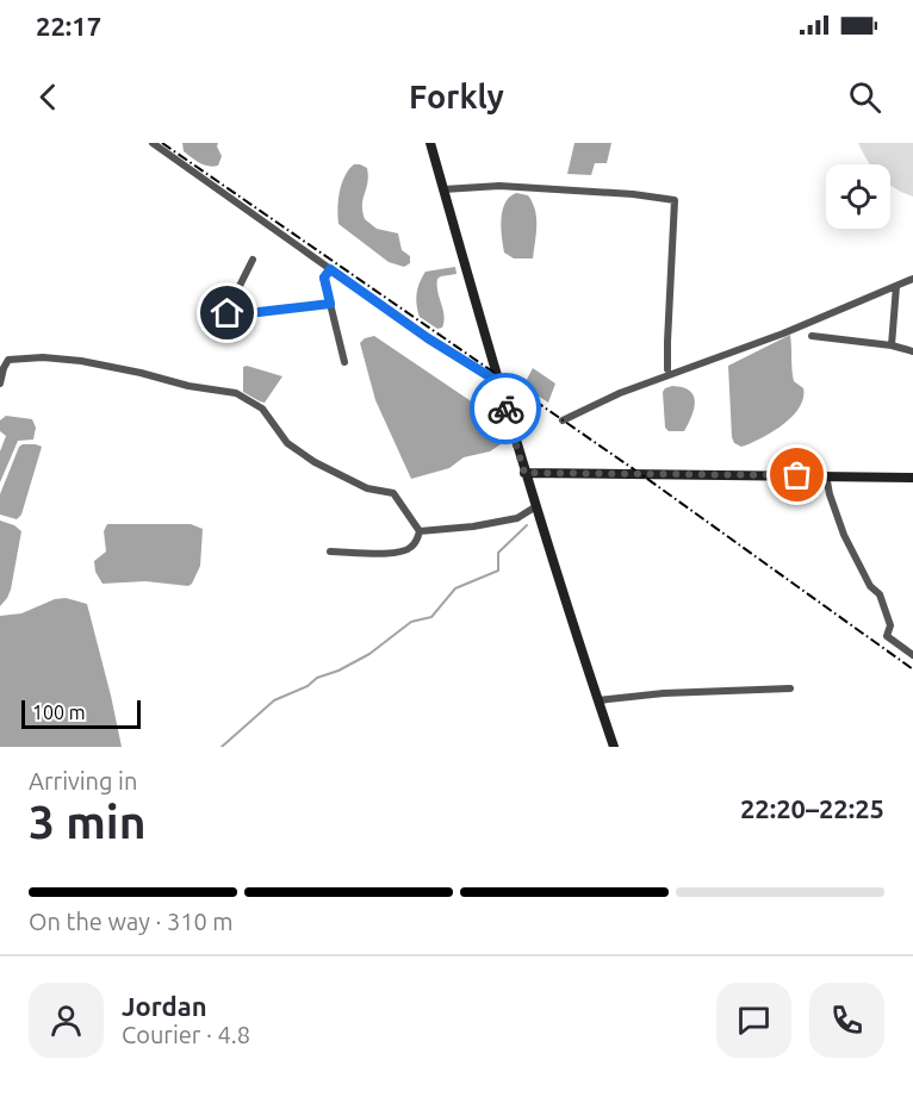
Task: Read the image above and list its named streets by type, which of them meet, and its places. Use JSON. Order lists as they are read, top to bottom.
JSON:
{
  "scale_bar": "100 m",
  "page": {
    "status": "22:17",
    "header": "Forkly",
    "scale": "100 m",
    "heading": ["3 min", "Arriving in", "22:20–22:25"],
    "panel": ["Jordan", "Courier · 4.8"],
    "bar": "On the way · 310 m"
  }
}
